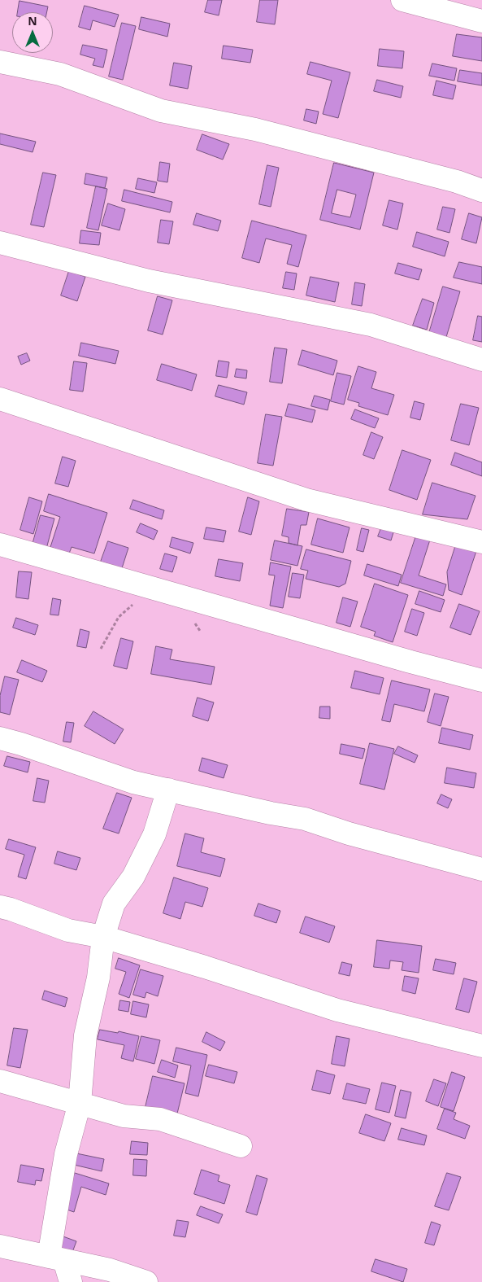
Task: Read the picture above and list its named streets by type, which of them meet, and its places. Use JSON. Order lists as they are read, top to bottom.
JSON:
{
  "north": "top"
}
